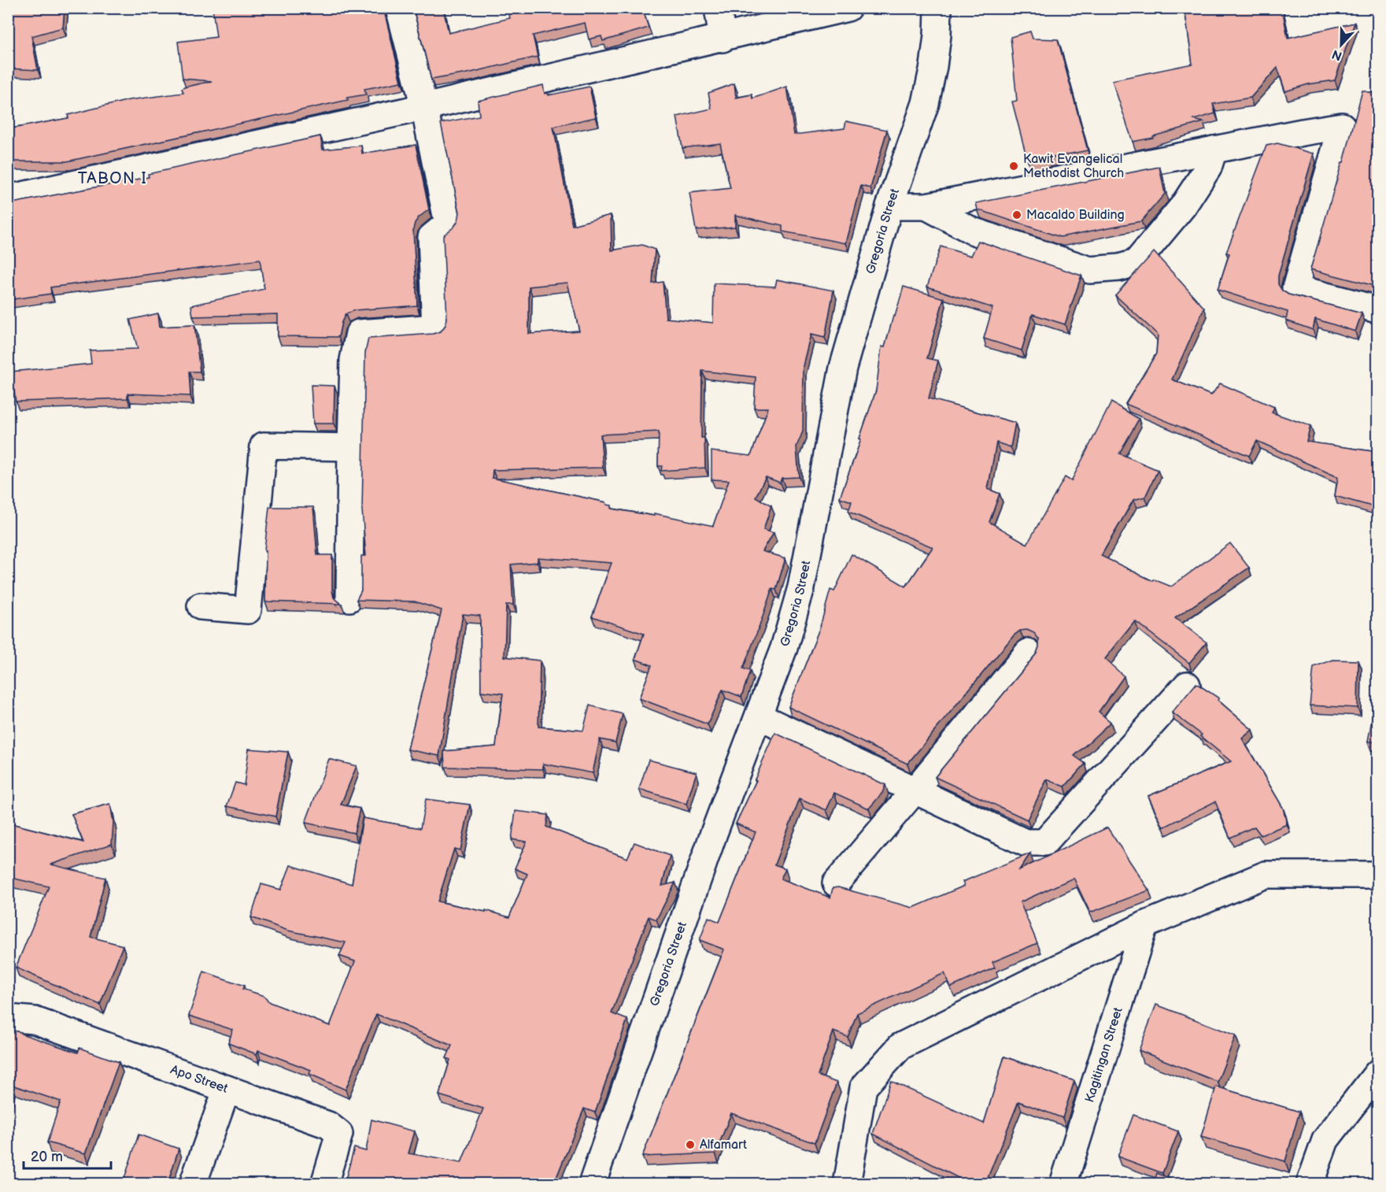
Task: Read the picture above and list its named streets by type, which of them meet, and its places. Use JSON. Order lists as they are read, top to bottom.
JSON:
{
  "streets": {
    "street": ["Gregoria Street", "Kagitingan Street", "Apo Street"]
  },
  "districts": ["TABON I"],
  "places": ["Kawit Evangelical Methodist Church", "Macaldo Building", "Alfamart"],
  "scale_bar": "20 m",
  "north": "bottom"
}
